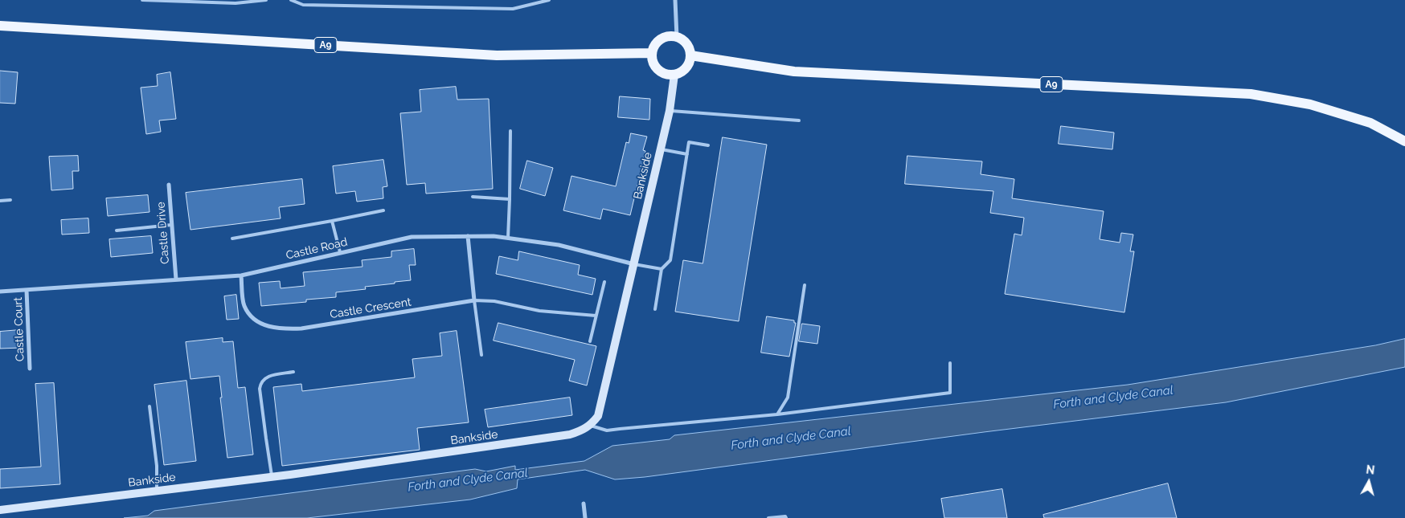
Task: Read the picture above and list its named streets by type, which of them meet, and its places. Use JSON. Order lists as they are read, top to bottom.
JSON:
{
  "streets": {
    "main road": ["A9"],
    "street": [
      "Bankside",
      "Castle Drive",
      "Castle Road",
      "Castle Crescent",
      "Castle Court"
    ]
  },
  "crossings": [
    ["A9", "Bankside"],
    ["Bankside", "Castle Road"],
    ["Castle Drive", "Castle Road"],
    ["Castle Road", "Castle Crescent"],
    ["Castle Road", "Castle Court"]
  ],
  "water": ["Forth and Clyde Canal"],
  "north": "top"
}
